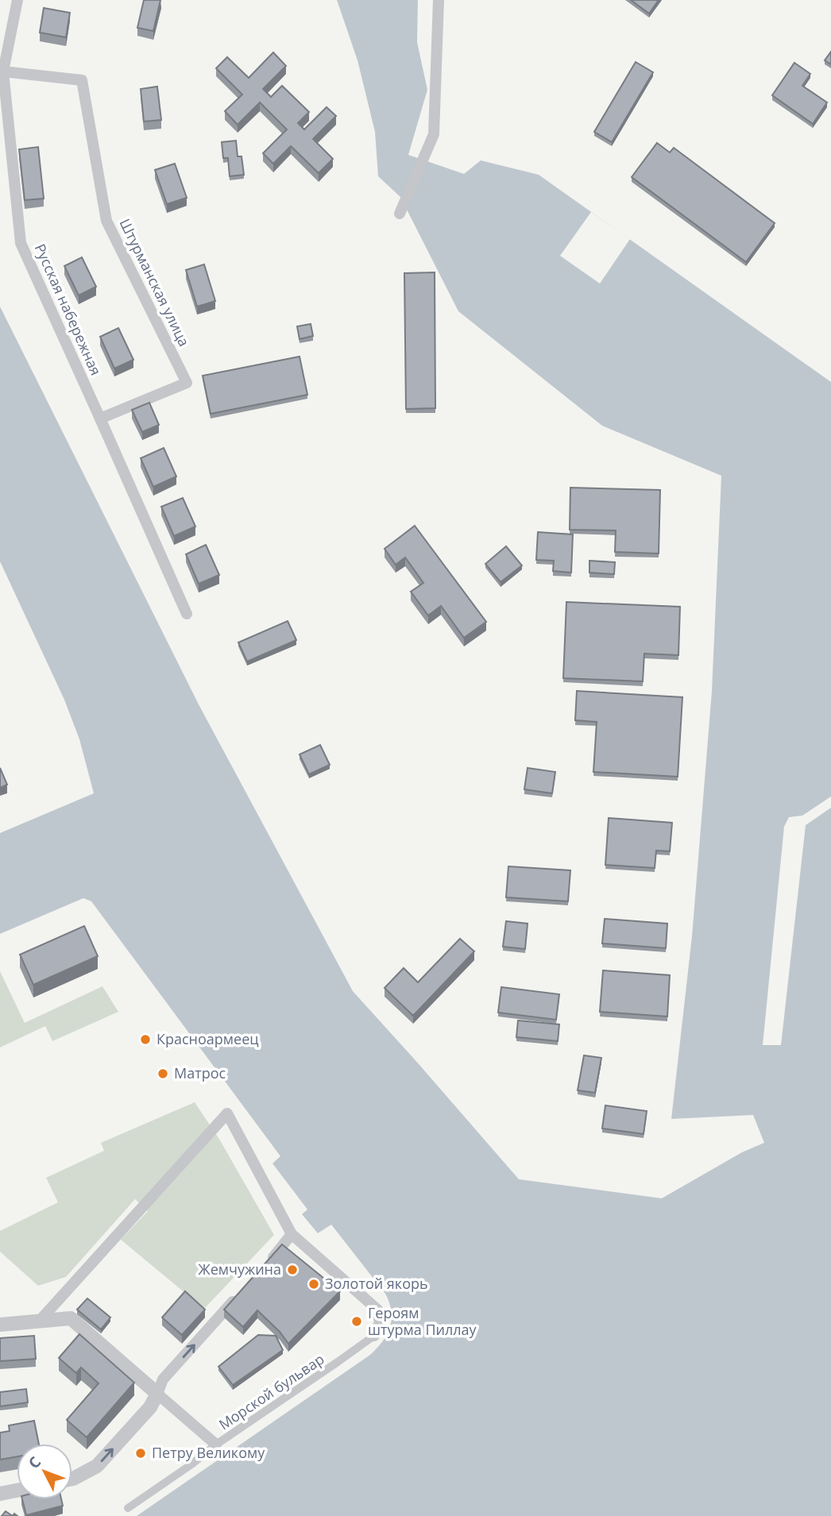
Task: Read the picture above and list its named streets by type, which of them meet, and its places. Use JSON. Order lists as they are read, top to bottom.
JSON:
{
  "streets": {
    "street": ["Штурманская улица", "Русская набережная", "Морской бульвар"]
  },
  "crossings": [
    ["Штурманская улица", "Русская набережная"]
  ],
  "places": [
    "Красноармеец",
    "Матрос",
    "Жемчужина",
    "Золотой якорь",
    "Героям штурма Пиллау",
    "Петру Великому"
  ],
  "north": "top left"
}
